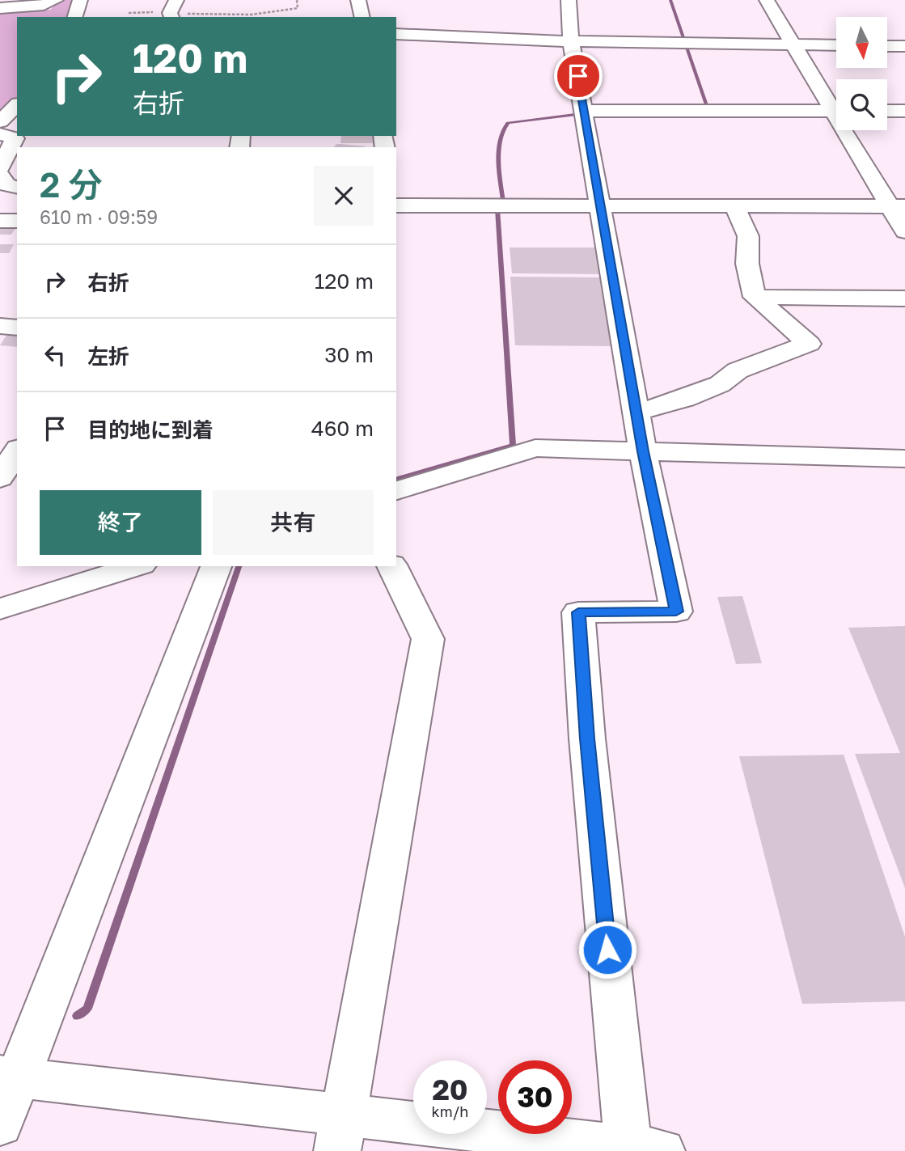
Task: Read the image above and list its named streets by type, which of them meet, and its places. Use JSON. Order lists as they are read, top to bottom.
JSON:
{
  "north": "bottom",
  "page": {
    "turn": ["120 m", "右折"],
    "heading": ["2 分", "610 m · 09:59"],
    "list": [
      {
        "name": "右折",
        "value": "120 m"
      },
      {
        "name": "左折",
        "value": "30 m"
      },
      {
        "name": "目的地に到着",
        "value": "460 m"
      }
    ],
    "buttons": ["終了", "共有"],
    "speed": "20 km/h",
    "limit": "30"
  }
}
